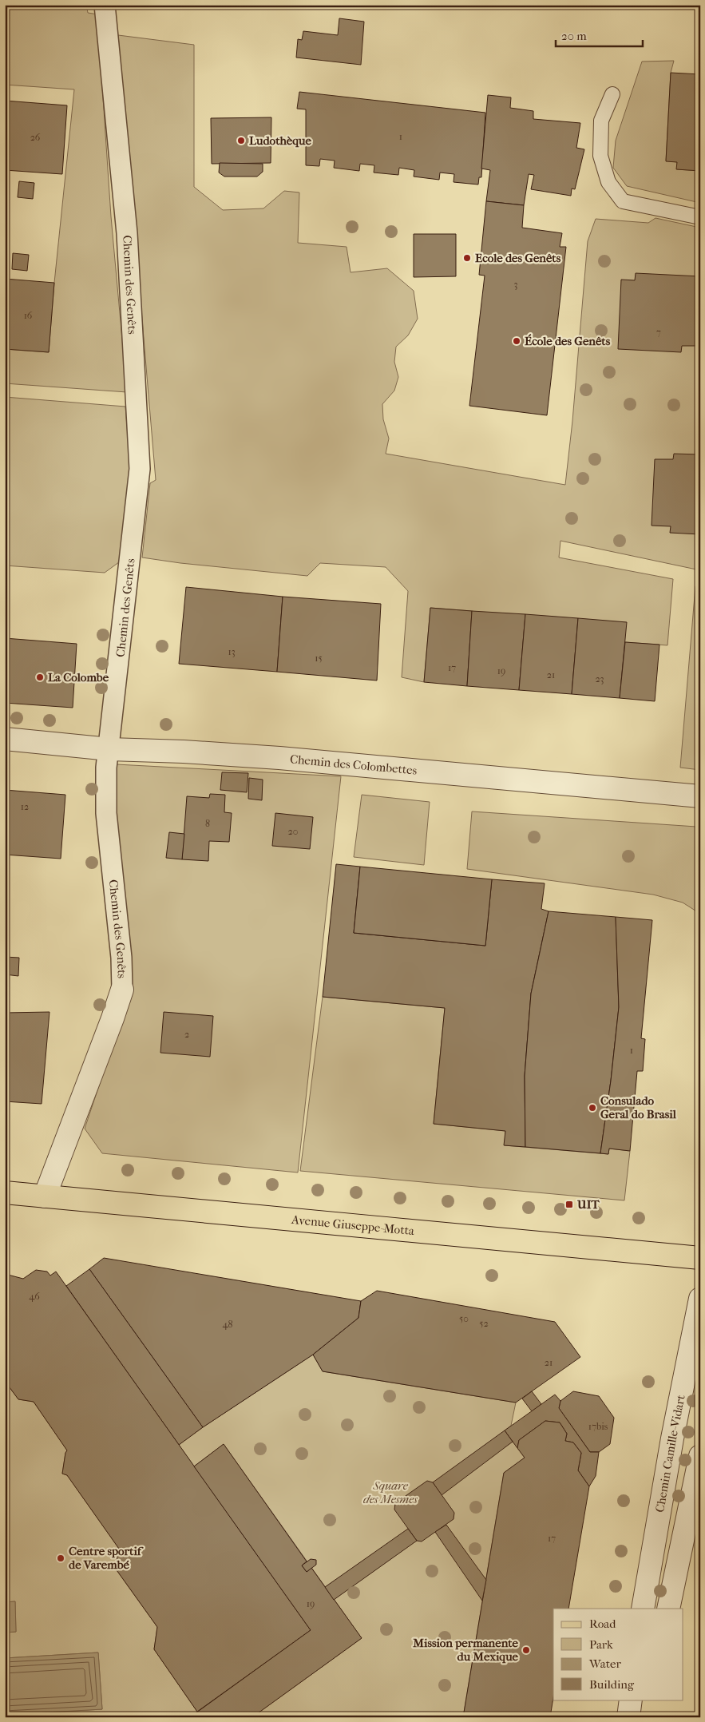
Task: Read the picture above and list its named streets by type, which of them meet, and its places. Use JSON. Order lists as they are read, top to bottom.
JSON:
{
  "streets": {
    "main road": ["Avenue Giuseppe-Motta"],
    "street": ["Chemin des Genêts", "Chemin des Colombettes", "Chemin Camille-Vidart"]
  },
  "crossings": [
    ["Chemin des Genêts", "Chemin des Colombettes"],
    ["Chemin des Genêts", "Avenue Giuseppe-Motta"]
  ],
  "parks": ["Square des Mesmes"],
  "places": {
    "other": [
      "Ludothèque",
      "Ecole des Genêts",
      "École des Genêts",
      "La Colombe",
      "Consulado Geral do Brasil",
      "Centre sportif de Varembé",
      "Mission permanente du Mexique"
    ],
    "transit": ["UIT"]
  },
  "house_numbers": [
    "1",
    "26",
    "3",
    "16",
    "7",
    "13",
    "15",
    "17",
    "19",
    "21",
    "23",
    "12",
    "8",
    "20",
    "2",
    "1",
    "46",
    "50",
    "52",
    "48",
    "21",
    "17bis",
    "17",
    "19"
  ],
  "legend": [
    "Road",
    "Park",
    "Water",
    "Building"
  ],
  "scale_bar": "20 m"
}
